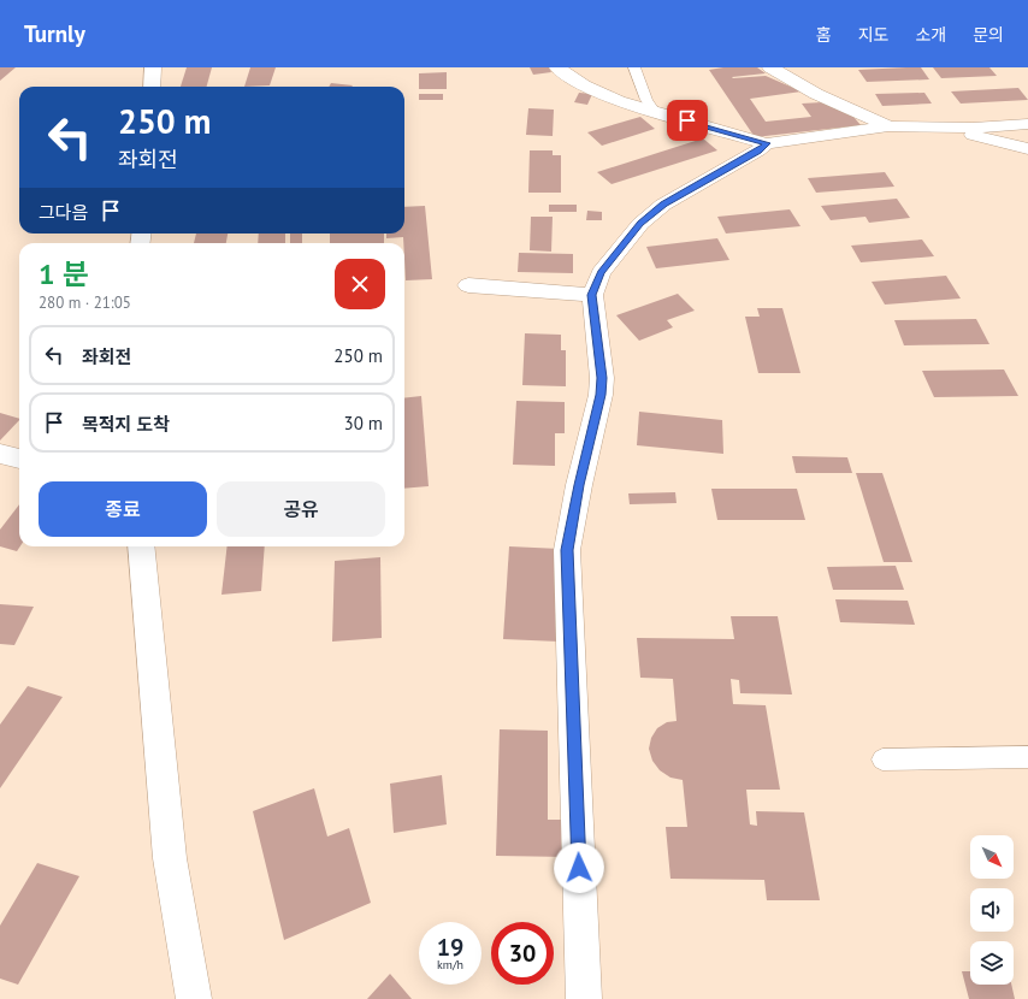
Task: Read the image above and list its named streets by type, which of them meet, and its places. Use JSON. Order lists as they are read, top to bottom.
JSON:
{
  "north": "bottom right",
  "page": {
    "header": "Turnly",
    "nav": [
      "홈",
      "지도",
      "소개",
      "문의"
    ],
    "turn": ["250 m", "좌회전"],
    "then": "그다음",
    "heading": ["1 분", "280 m · 21:05"],
    "list": [
      {
        "name": "좌회전",
        "value": "250 m"
      },
      {
        "name": "목적지 도착",
        "value": "30 m"
      }
    ],
    "buttons": ["종료", "공유"],
    "speed": "19 km/h",
    "limit": "30"
  }
}
